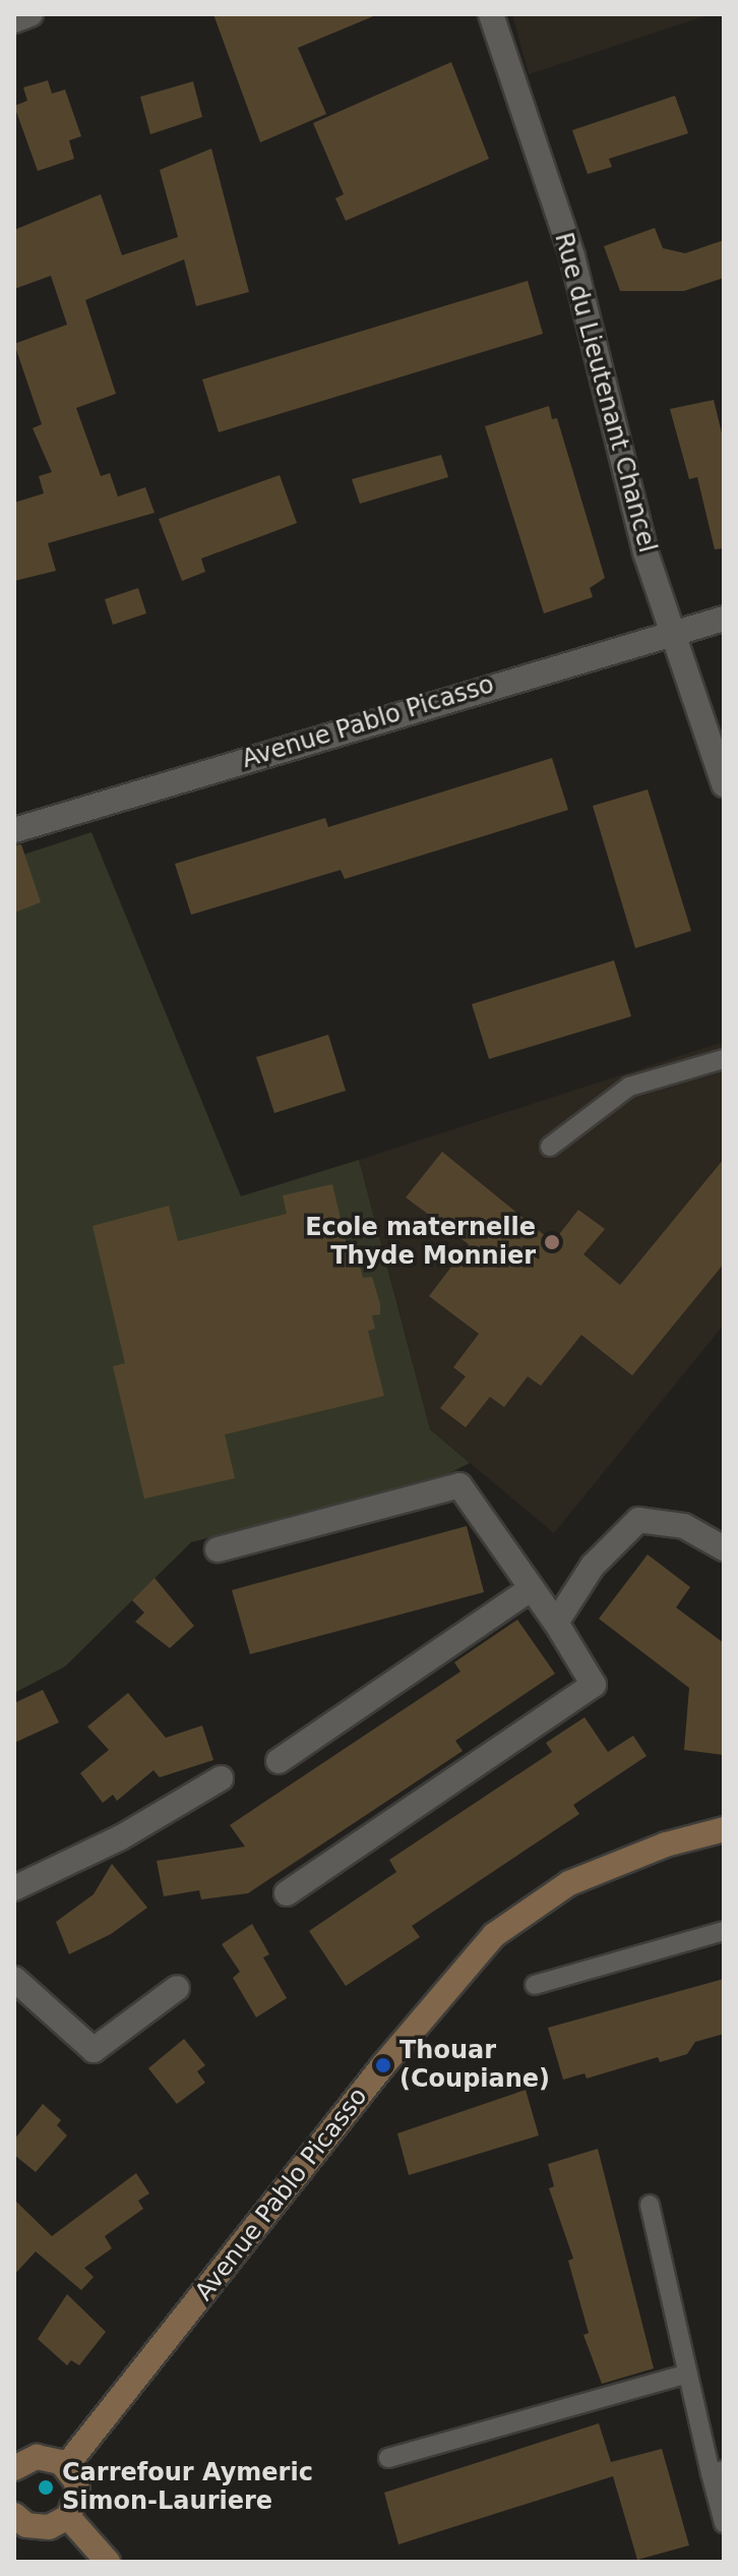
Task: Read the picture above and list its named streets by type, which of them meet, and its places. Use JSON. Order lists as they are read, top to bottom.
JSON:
{
  "streets": {
    "main road": ["Avenue Pablo Picasso"],
    "street": ["Rue du Lieutenant Chancel"]
  },
  "crossings": [
    ["Rue du Lieutenant Chancel", "Avenue Pablo Picasso"]
  ],
  "places": ["Ecole maternelle Thyde Monnier", "Thouar (Coupiane)", "Carrefour Aymeric Simon-Lauriere"]
}
